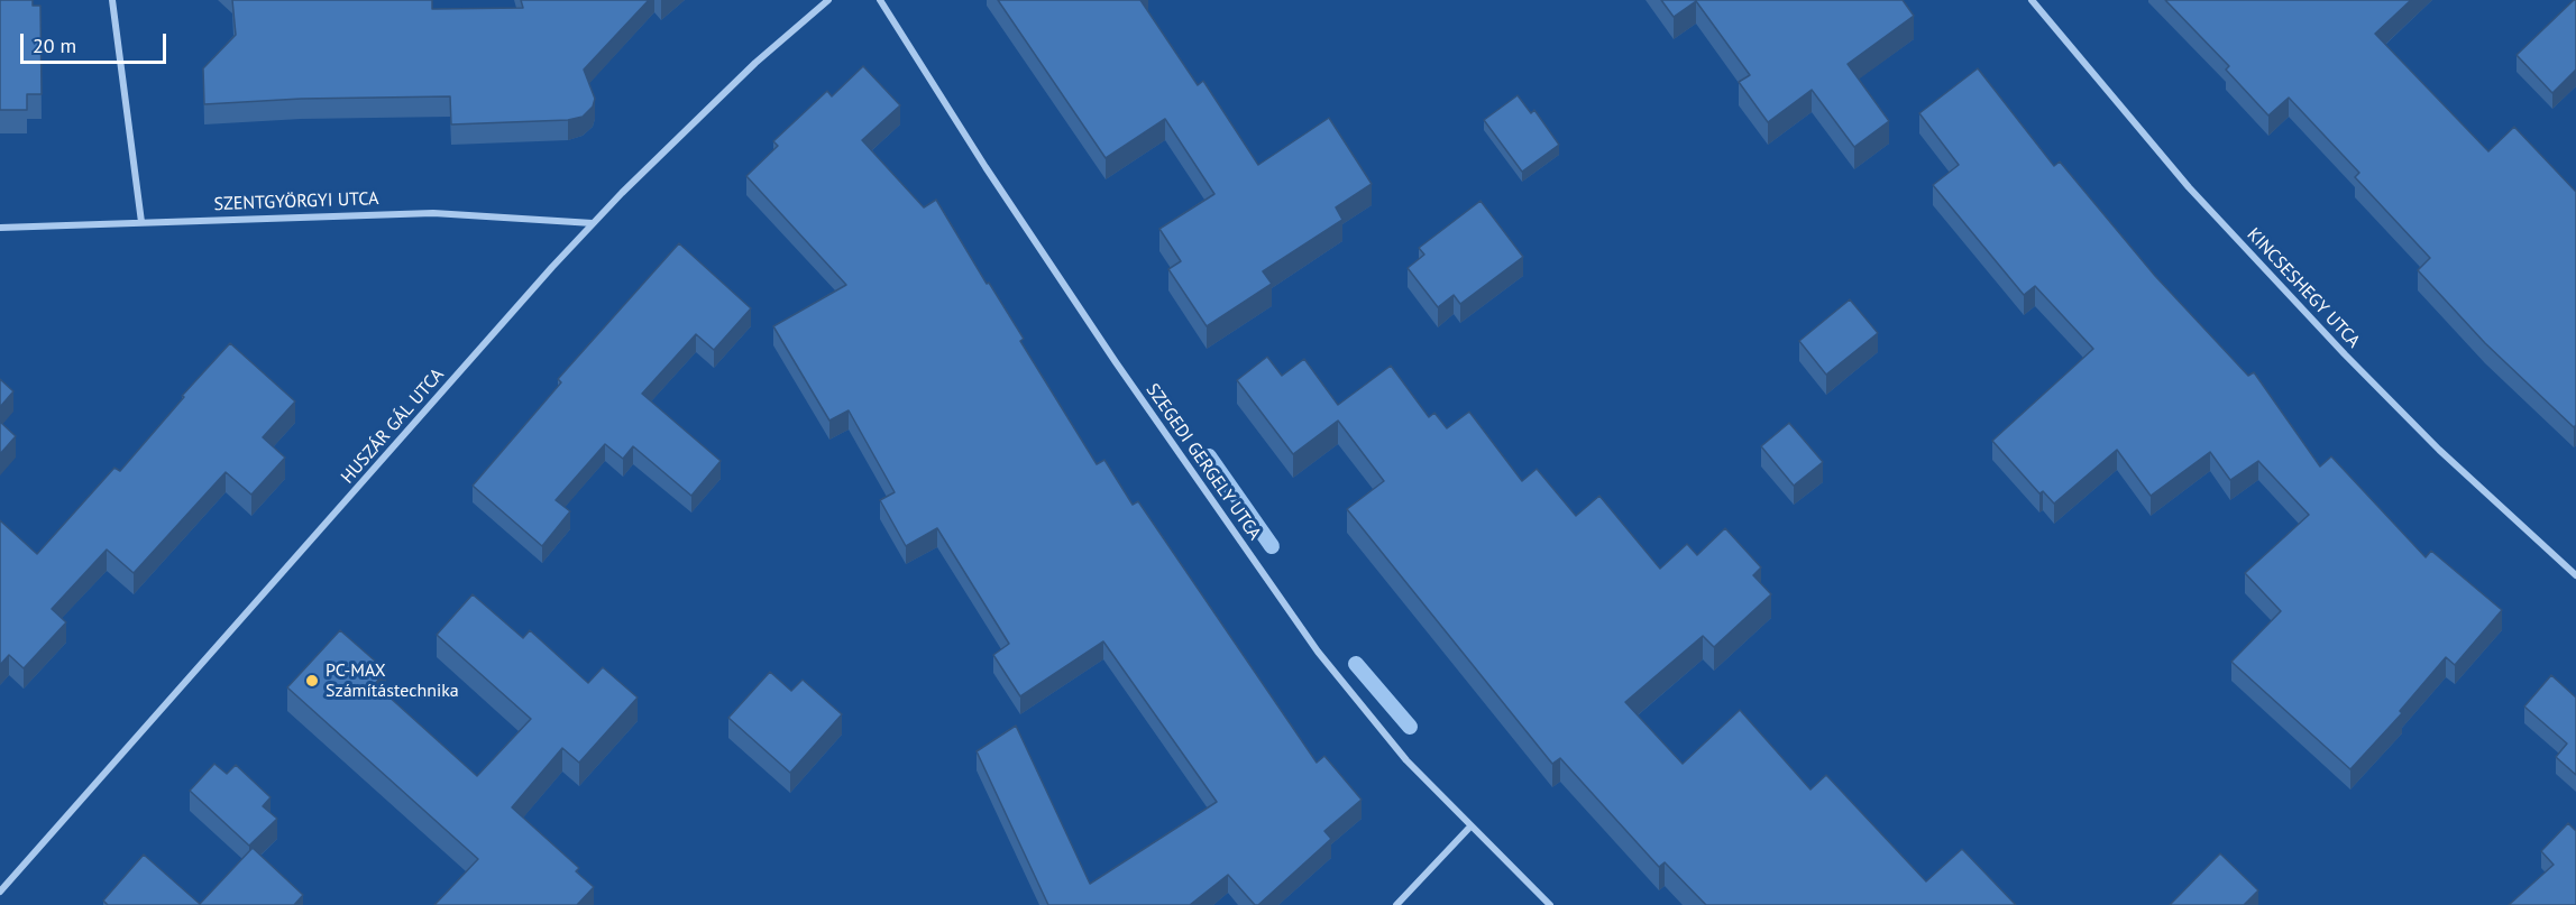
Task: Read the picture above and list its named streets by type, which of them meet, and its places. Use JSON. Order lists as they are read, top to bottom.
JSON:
{
  "streets": {
    "street": [
      "SZENTGYÖRGYI UTCA",
      "KINCSESHEGY UTCA",
      "HUSZÁR GÁL UTCA",
      "SZEGEDI GERGELY UTCA"
    ]
  },
  "crossings": [
    ["SZENTGYÖRGYI UTCA", "HUSZÁR GÁL UTCA"]
  ],
  "places": ["PC-MAX Számítástechnika"],
  "scale_bar": "20 m"
}
